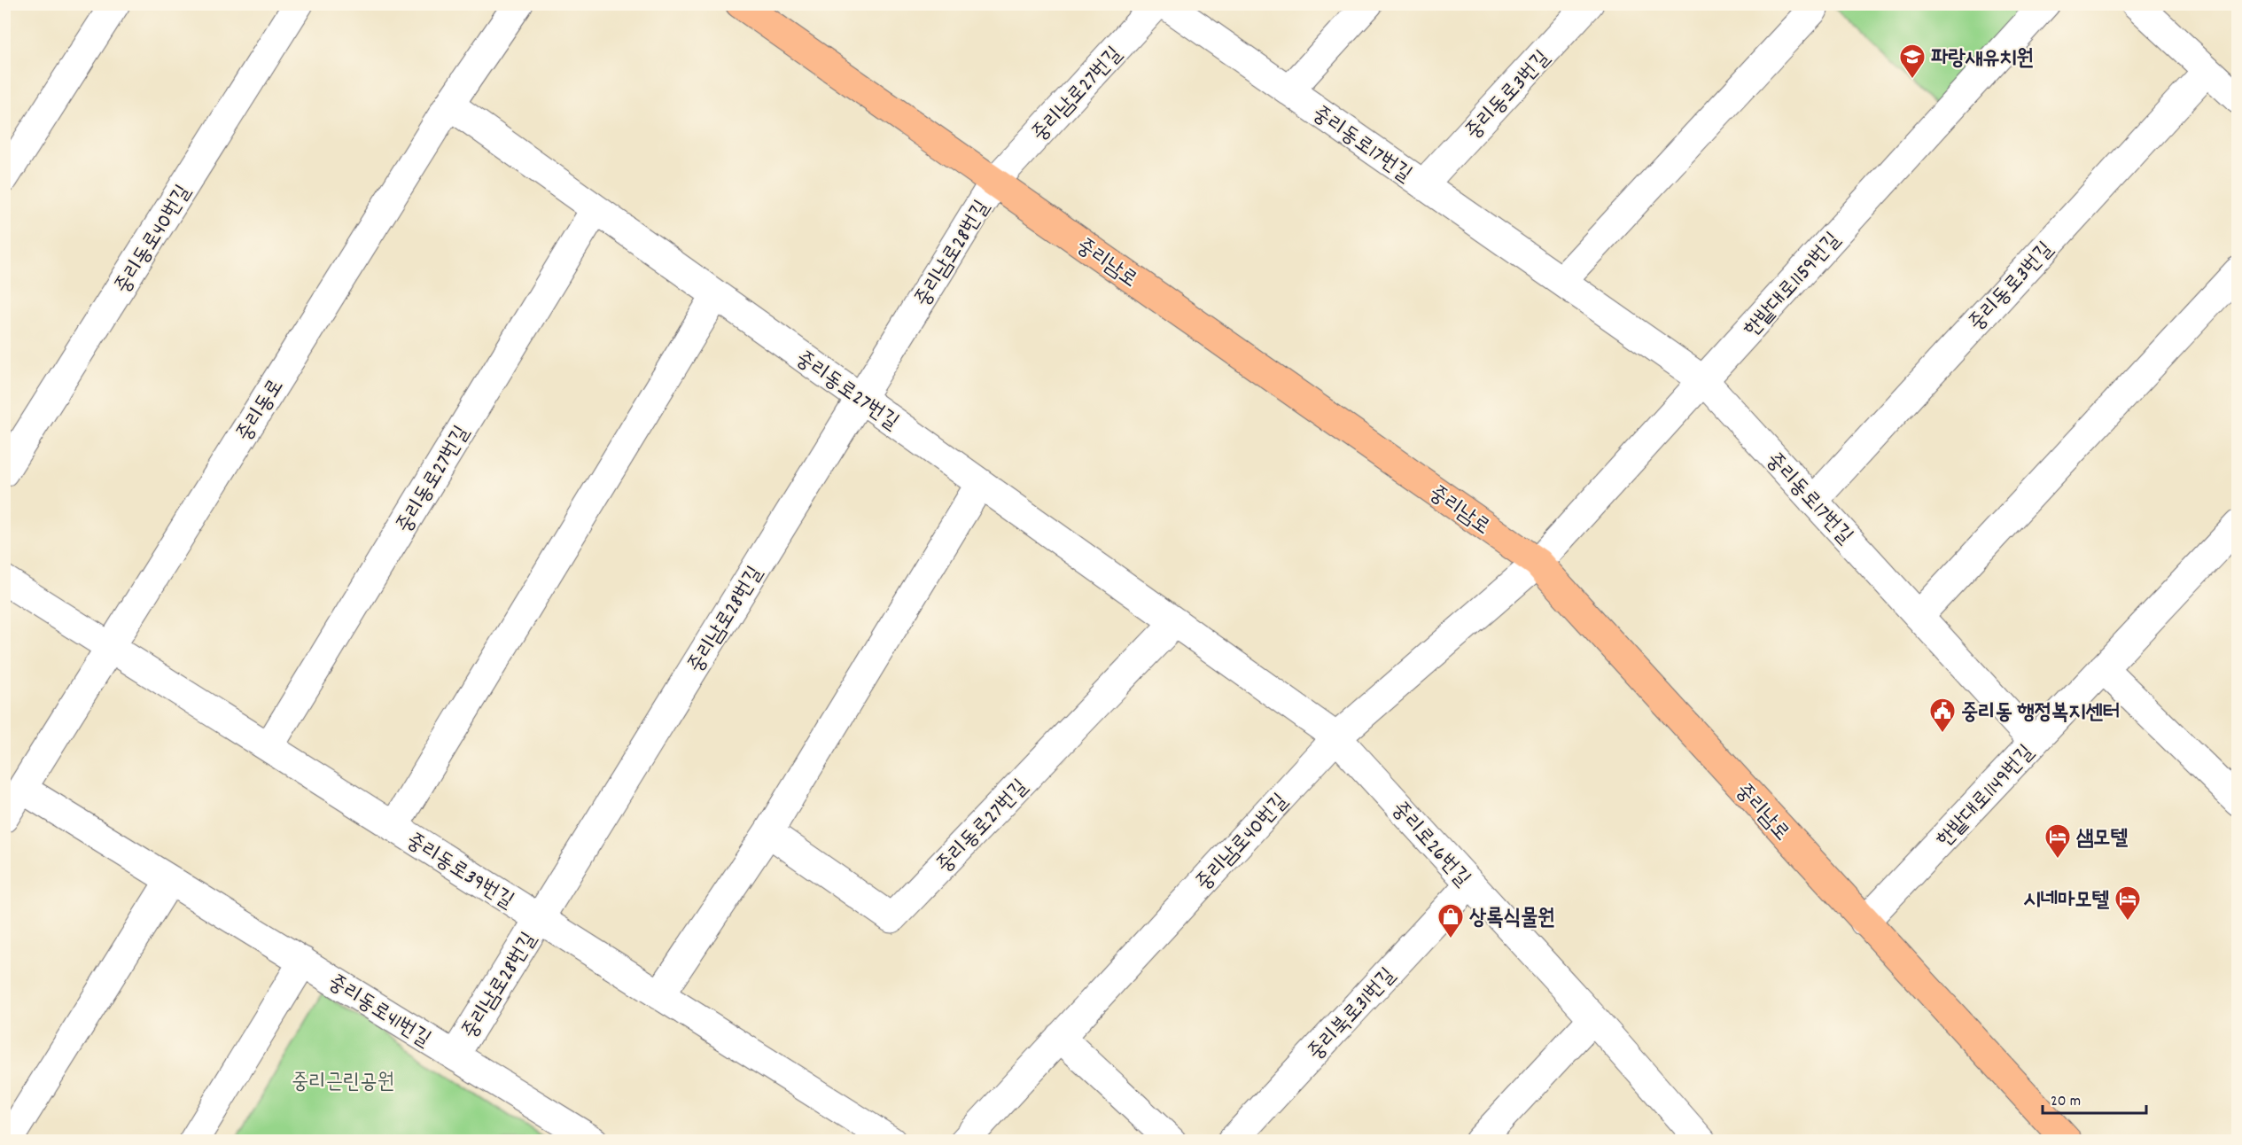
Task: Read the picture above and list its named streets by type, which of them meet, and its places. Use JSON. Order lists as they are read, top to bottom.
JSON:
{
  "streets": {
    "main road": ["중리남로"],
    "street": [
      "중리남로27번길",
      "중리동로3번길",
      "중리동로17번길",
      "중리동로40번길",
      "중리남로28번길",
      "한밭대로1159번길",
      "중리동로27번길",
      "중리동로",
      "한밭대로1149번길",
      "중리남로40번길",
      "중리로26번길",
      "중리동로39번길",
      "중리동로41번길",
      "중리북로31번길"
    ]
  },
  "crossings": [
    ["중리남로27번길", "중리남로28번길"],
    ["중리남로27번길", "중리남로"],
    ["중리동로3번길", "중리동로17번길"],
    ["중리동로17번길", "한밭대로1159번길"],
    ["중리동로17번길", "한밭대로1149번길"],
    ["중리남로28번길", "중리남로"],
    ["중리남로28번길", "중리동로27번길"],
    ["중리남로28번길", "중리동로39번길"],
    ["중리남로28번길", "중리동로41번길"],
    ["중리남로", "한밭대로1159번길"],
    ["중리남로", "한밭대로1149번길"],
    ["중리남로", "중리남로40번길"],
    ["한밭대로1159번길", "중리남로40번길"],
    ["중리동로27번길", "중리동로"],
    ["중리동로27번길", "중리남로40번길"],
    ["중리동로27번길", "중리로26번길"],
    ["중리동로27번길", "중리동로39번길"],
    ["중리동로", "중리동로39번길"],
    ["중리동로", "중리동로41번길"],
    ["중리남로40번길", "중리로26번길"],
    ["중리로26번길", "중리북로31번길"]
  ],
  "parks": ["중리근린공원"],
  "places": {
    "school or university": ["파랑새유치원"],
    "public building": ["중리동 행정복지센터"],
    "hotel": ["샘모텔", "시네마모텔"],
    "shop": ["상록식물원"]
  },
  "scale_bar": "20 m"
}
